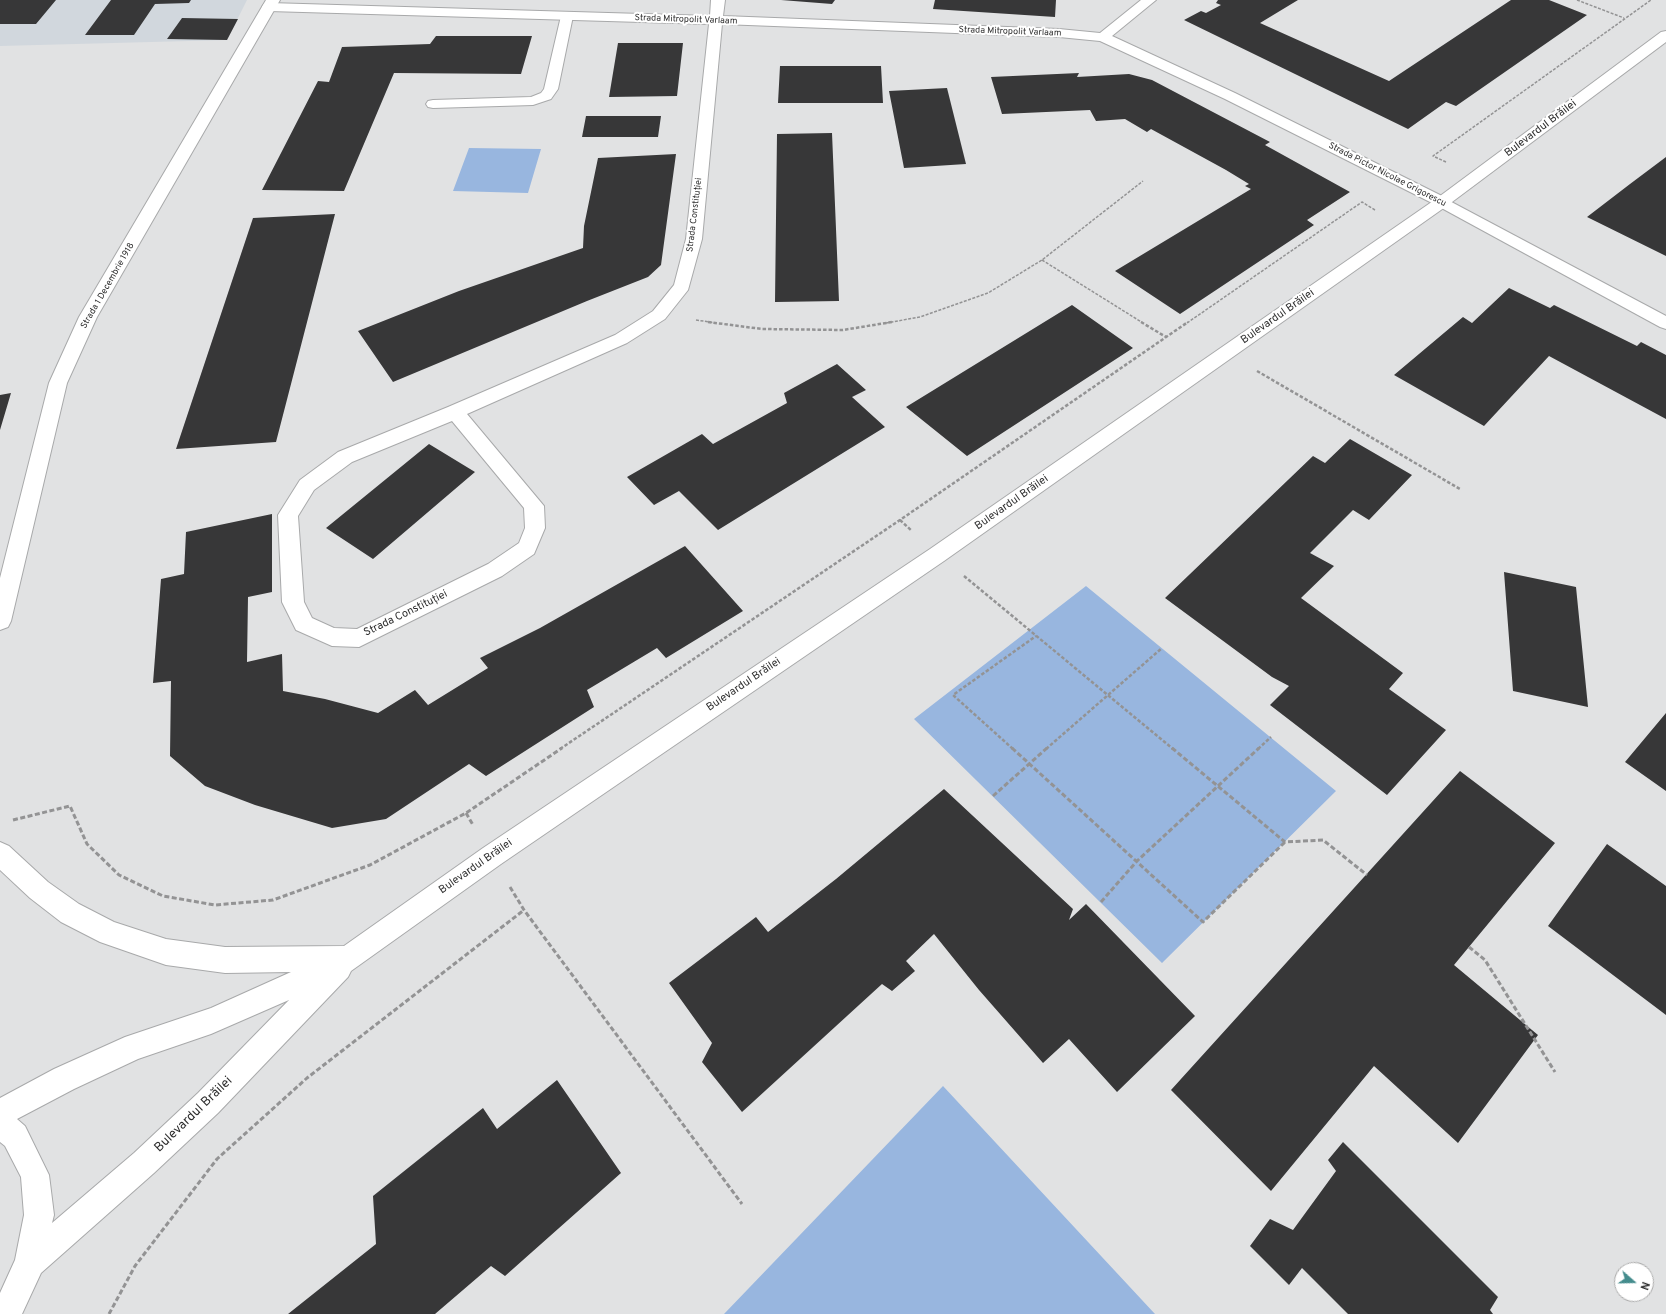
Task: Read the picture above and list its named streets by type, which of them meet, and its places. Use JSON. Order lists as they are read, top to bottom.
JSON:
{
  "streets": {
    "main road": [
      "Strada Mitropolit Varlaam",
      "Bulevardul Brăilei",
      "Strada Pictor Nicolae Grigorescu",
      "Strada Constituției",
      "Strada 1 Decembrie 1918"
    ]
  },
  "crossings": [
    ["Strada Mitropolit Varlaam", "Strada Pictor Nicolae Grigorescu"],
    ["Strada Mitropolit Varlaam", "Strada Constituției"],
    ["Strada Mitropolit Varlaam", "Strada 1 Decembrie 1918"],
    ["Bulevardul Brăilei", "Strada Pictor Nicolae Grigorescu"]
  ],
  "north": "right"
}
